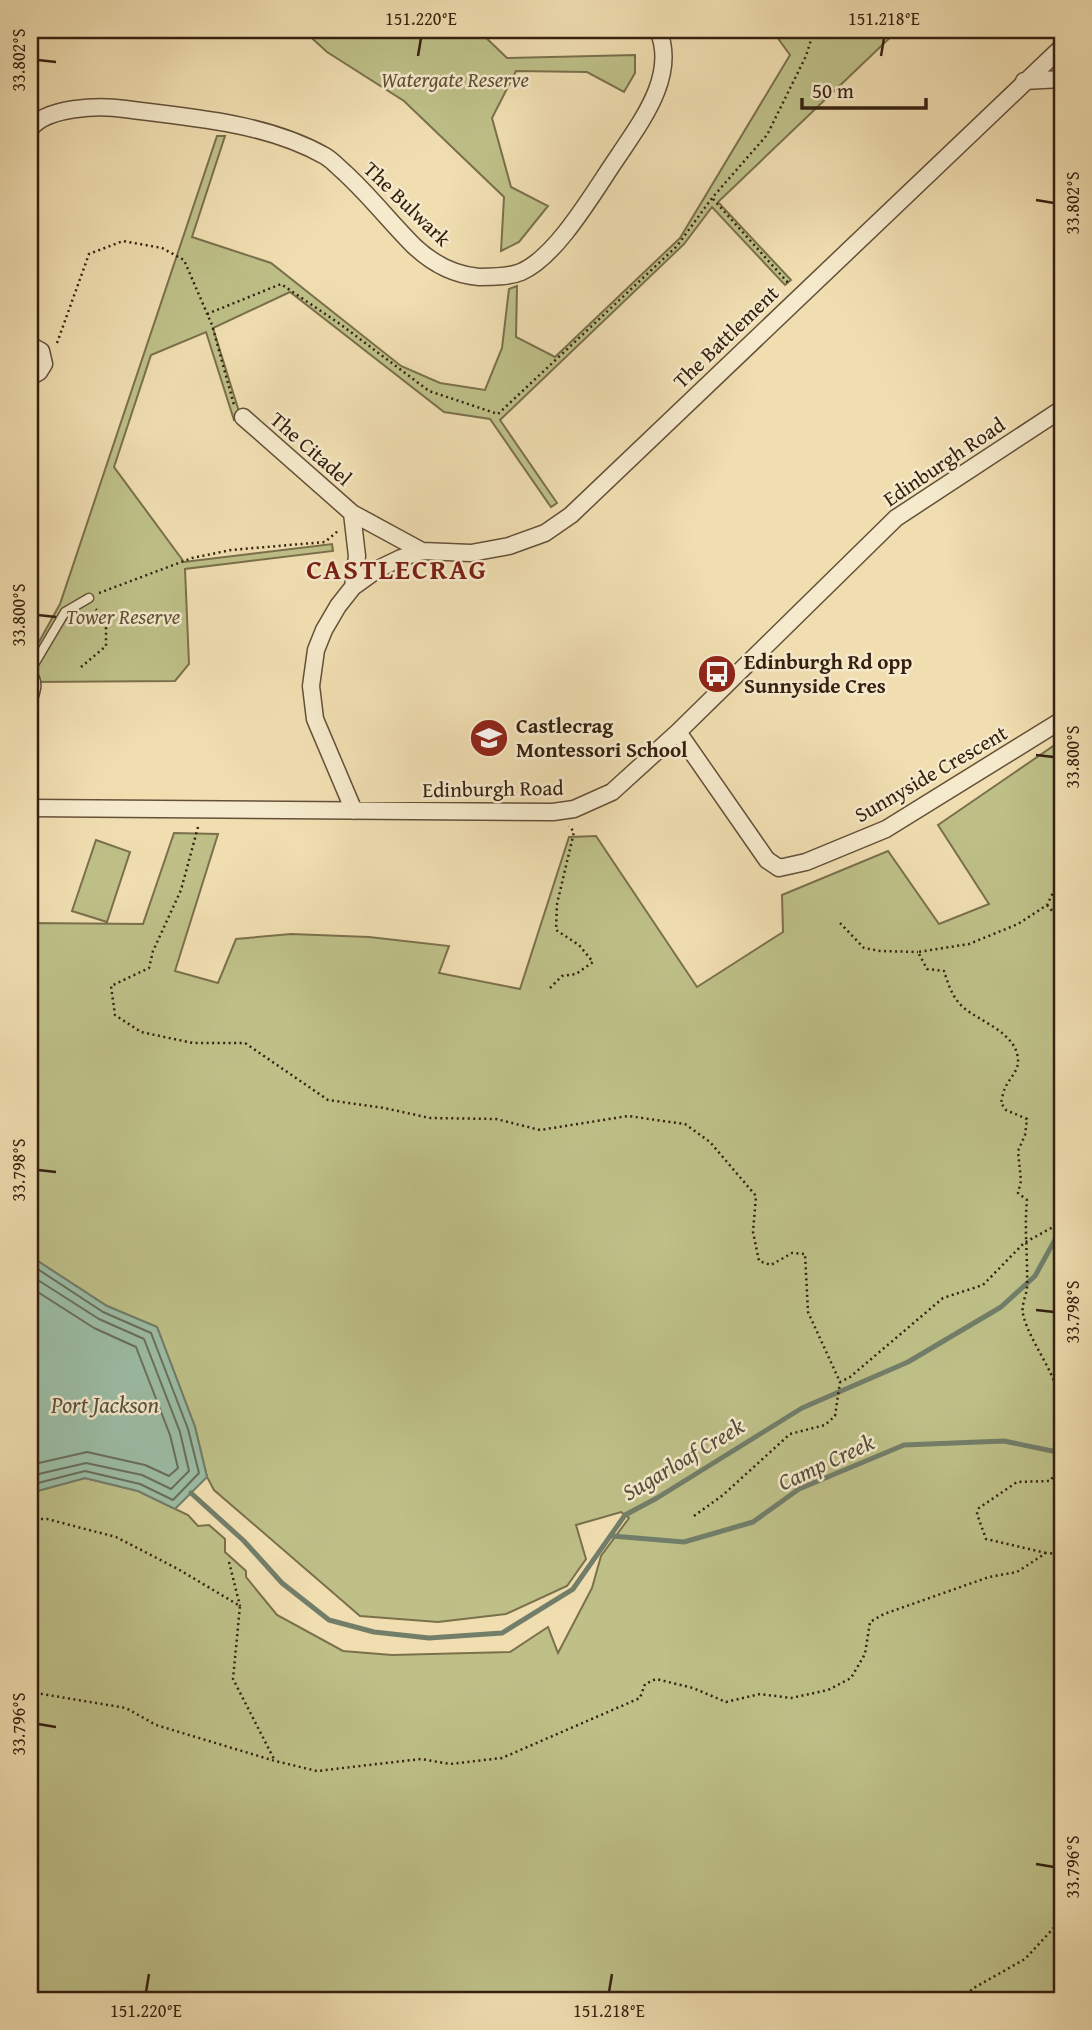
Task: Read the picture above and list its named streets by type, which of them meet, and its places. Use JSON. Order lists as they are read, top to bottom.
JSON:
{
  "streets": {
    "street": [
      "The Bulwark",
      "The Battlement",
      "The Citadel",
      "Edinburgh Road",
      "Sunnyside Crescent"
    ]
  },
  "crossings": [
    ["The Battlement", "The Citadel"],
    ["Edinburgh Road", "Sunnyside Crescent"]
  ],
  "districts": ["CASTLECRAG"],
  "water": ["Port Jackson", "Sugarloaf Creek", "Camp Creek"],
  "parks": ["Watergate Reserve", "Tower Reserve"],
  "places": {
    "bus stop": ["Edinburgh Rd opp Sunnyside Cres"],
    "school or university": ["Castlecrag Montessori School"]
  },
  "scale_bar": "50 m",
  "coordinates": [
    "151.220°E",
    "151.218°E",
    "33.802°S",
    "33.800°S",
    "33.798°S",
    "33.796°S"
  ]
}
